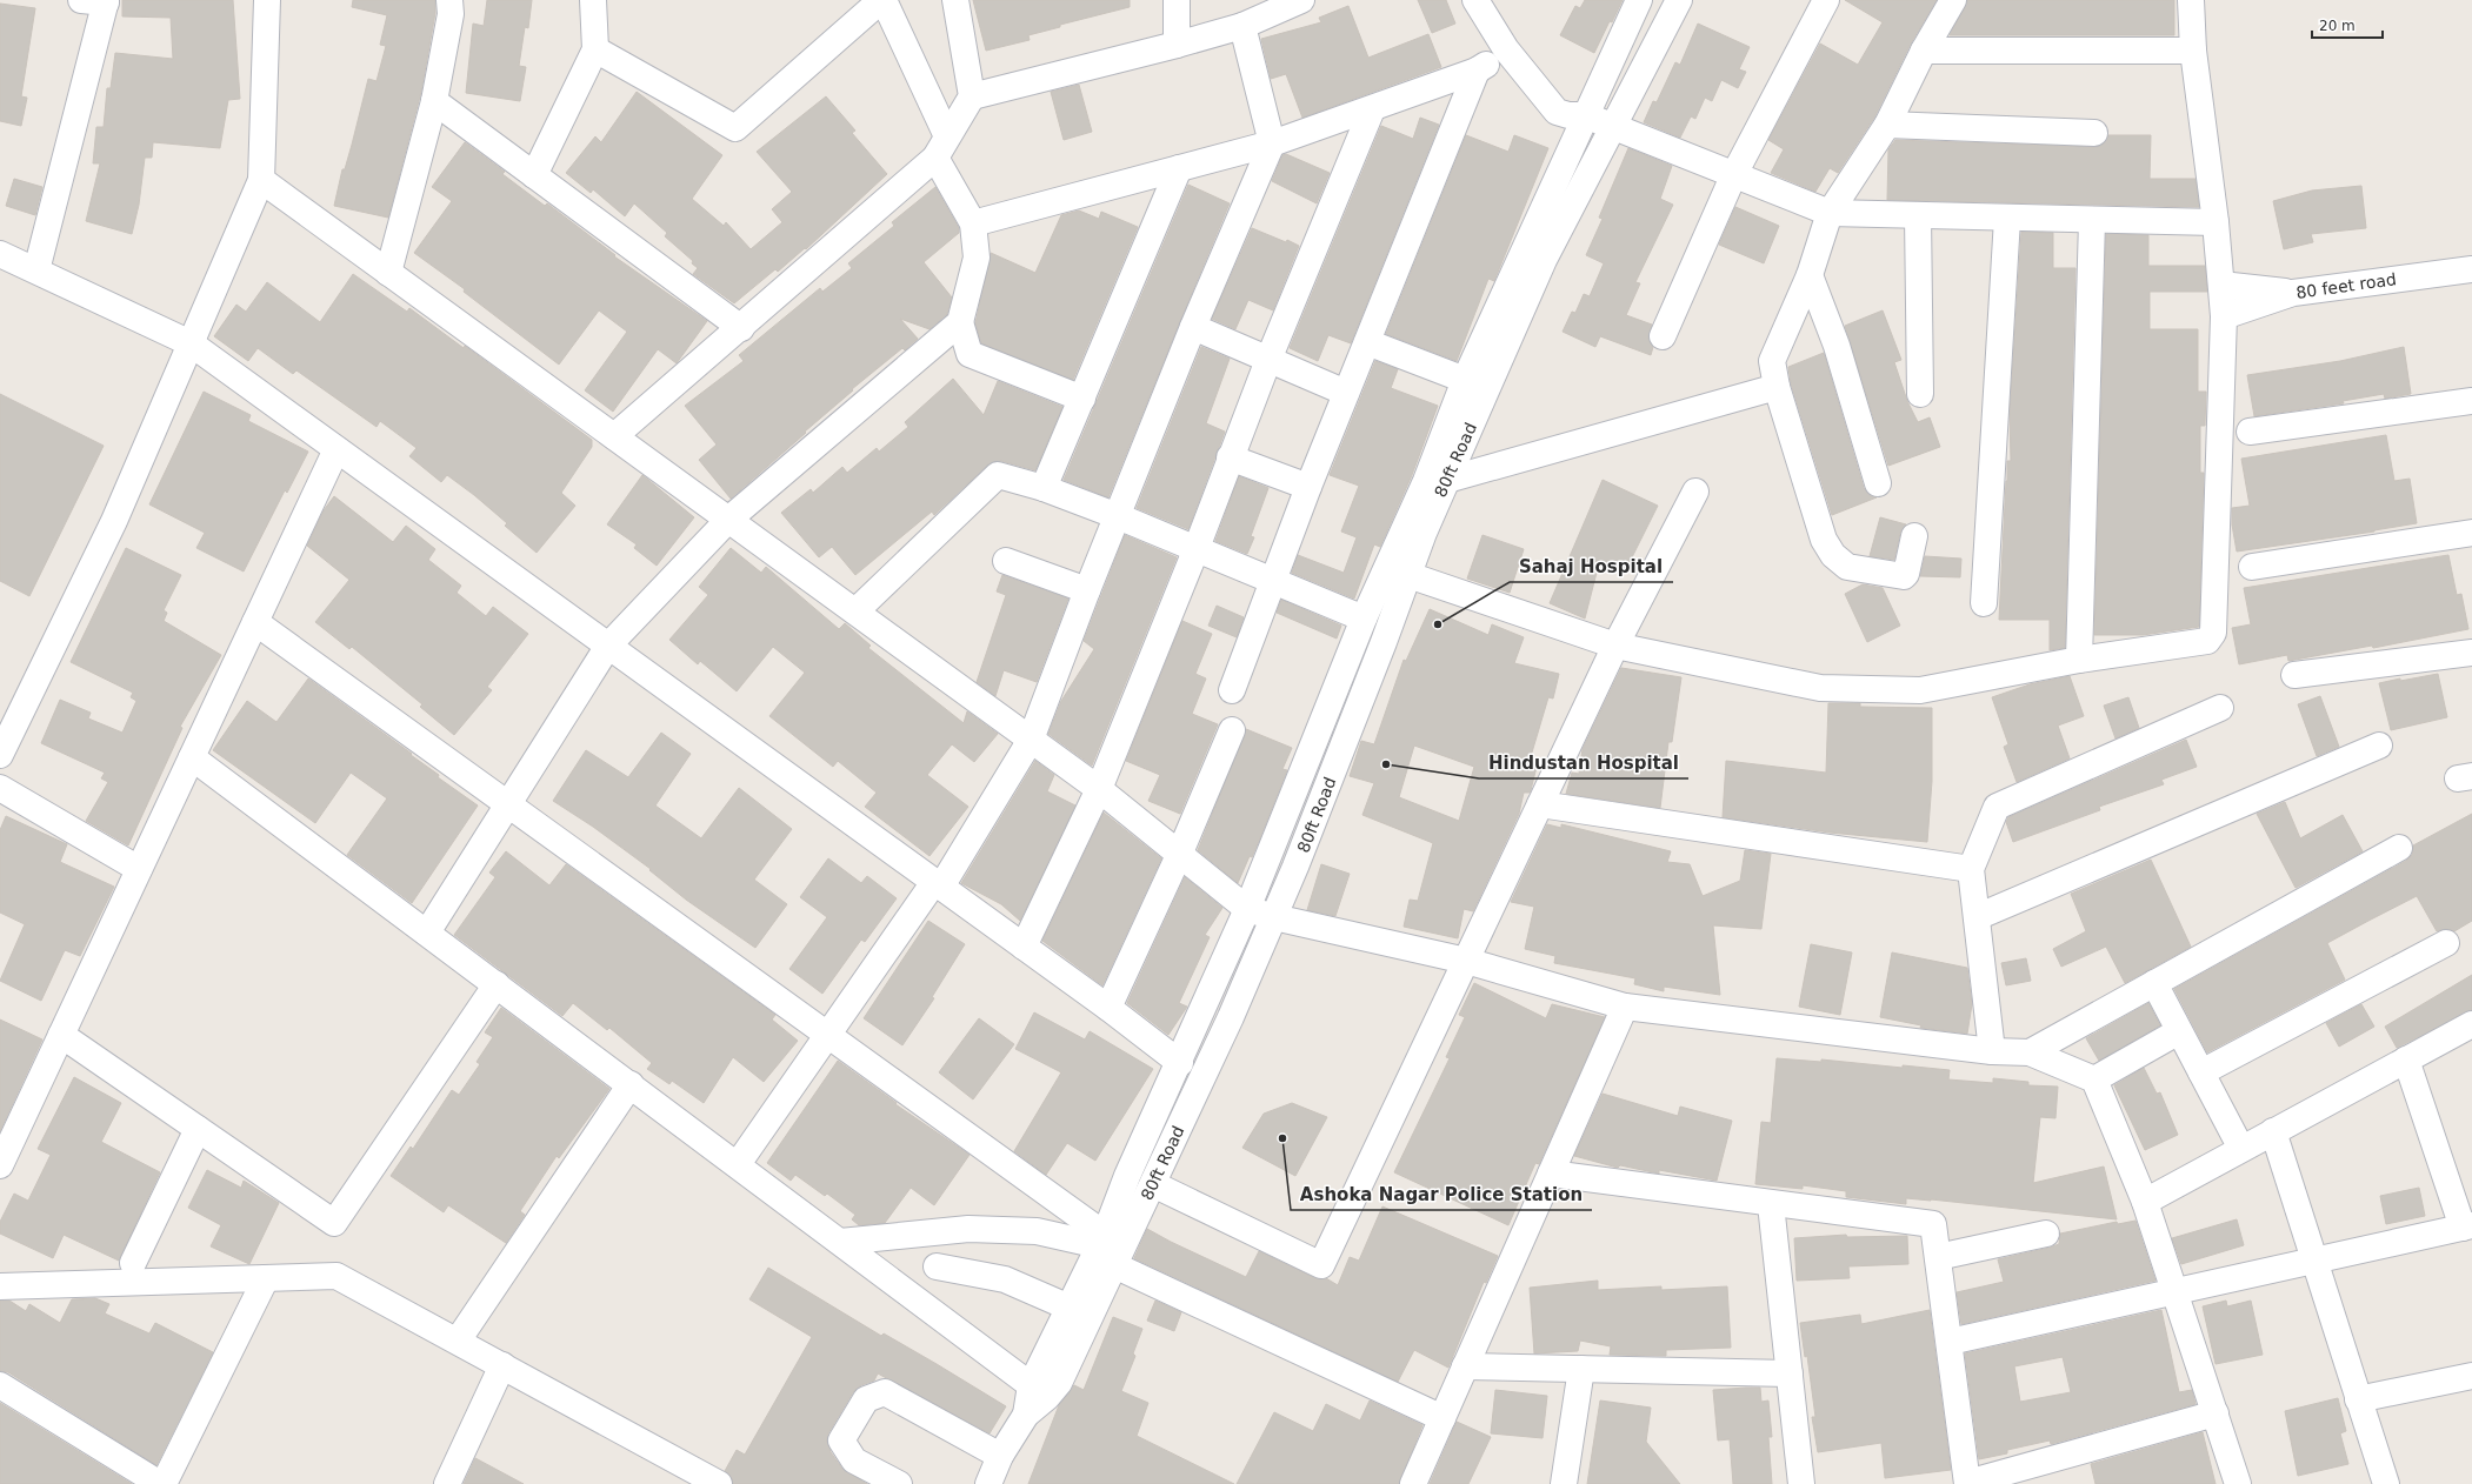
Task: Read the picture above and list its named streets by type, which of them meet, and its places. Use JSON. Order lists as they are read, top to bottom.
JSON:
{
  "streets": {
    "street": ["80 feet road", "80ft Road"]
  },
  "places": ["Sahaj Hospital", "Hindustan Hospital", "Ashoka Nagar Police Station"],
  "scale_bar": "20 m"
}
